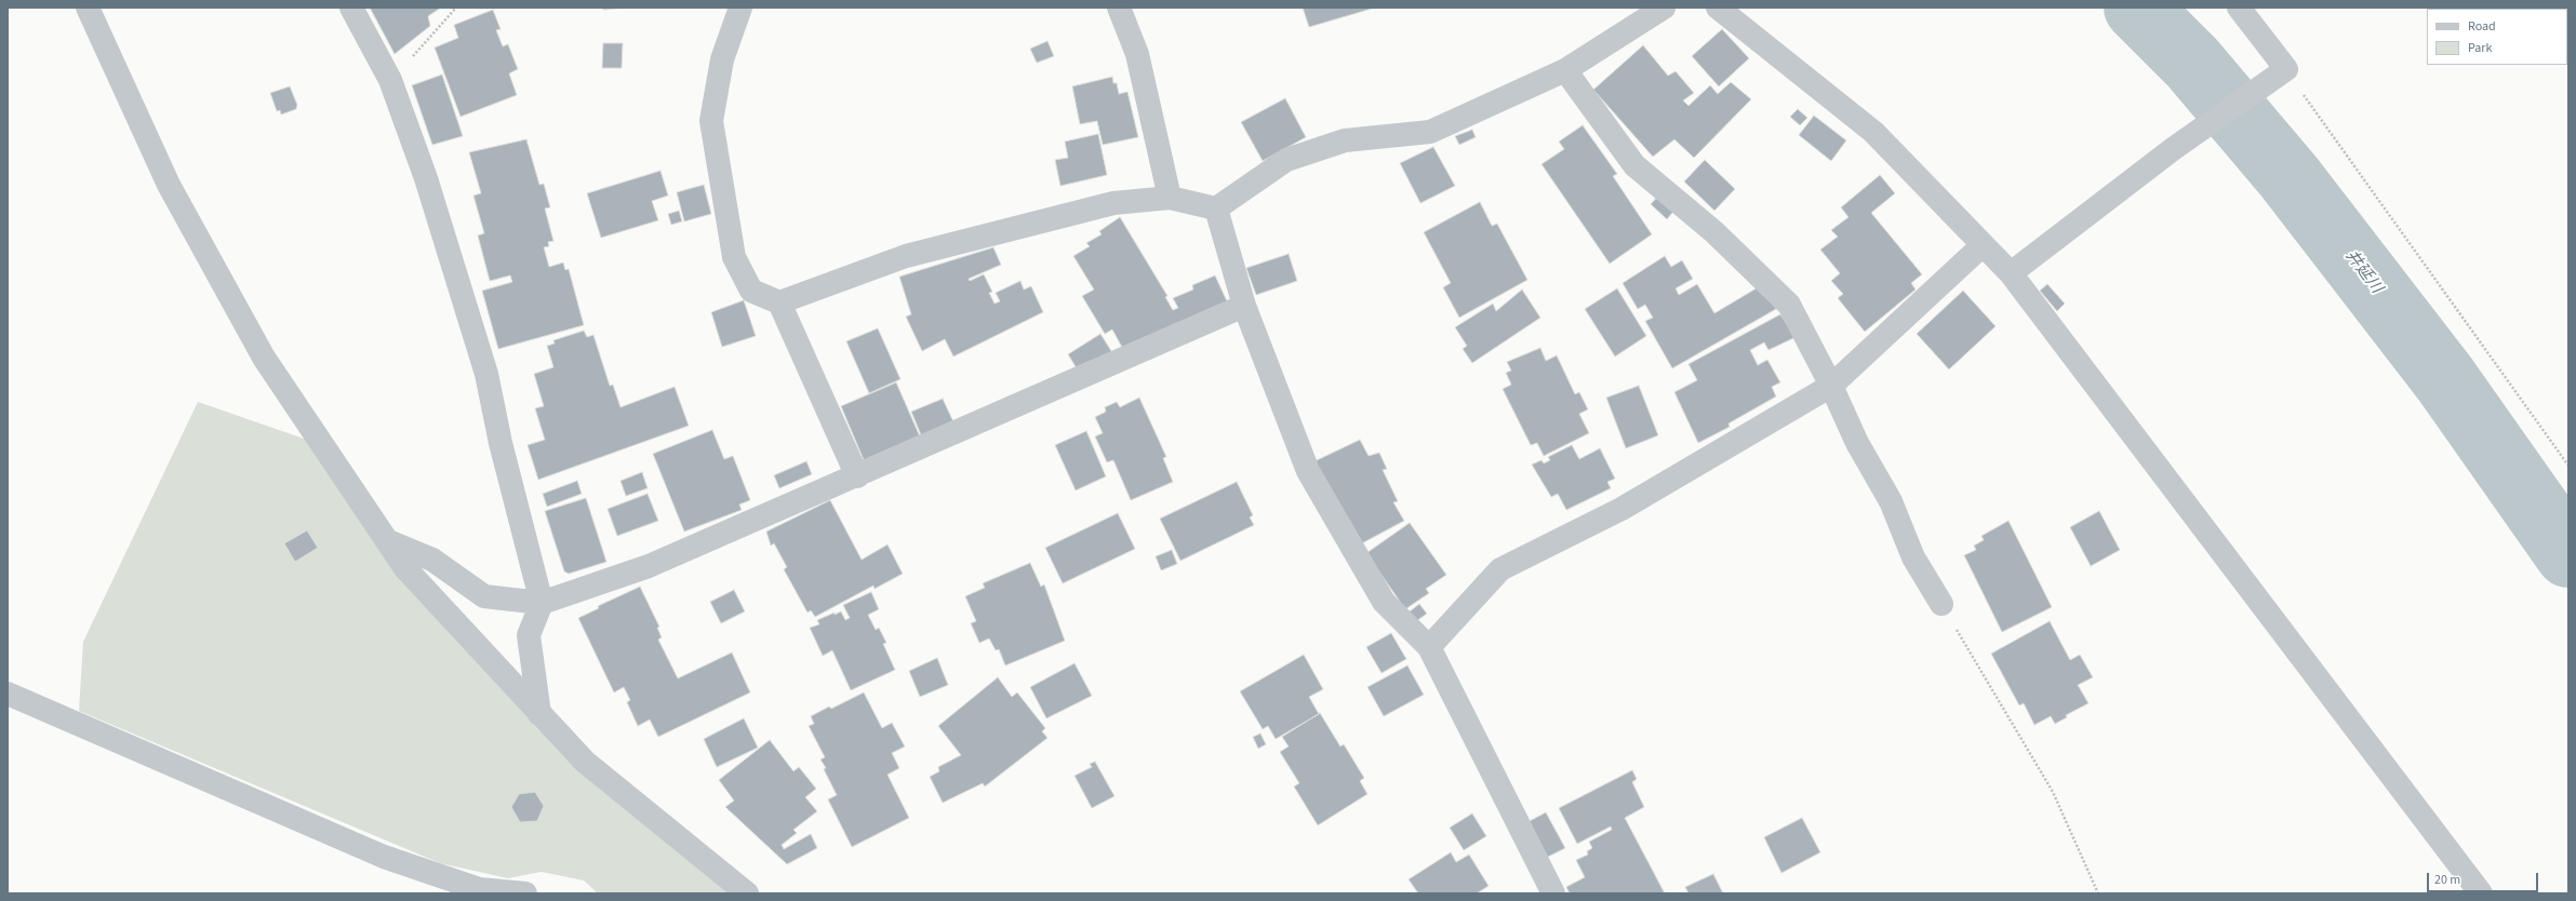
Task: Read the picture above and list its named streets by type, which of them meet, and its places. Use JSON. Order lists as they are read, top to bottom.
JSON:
{
  "water": ["井延川"],
  "legend": ["Road", "Park"],
  "scale_bar": "20 m"
}
